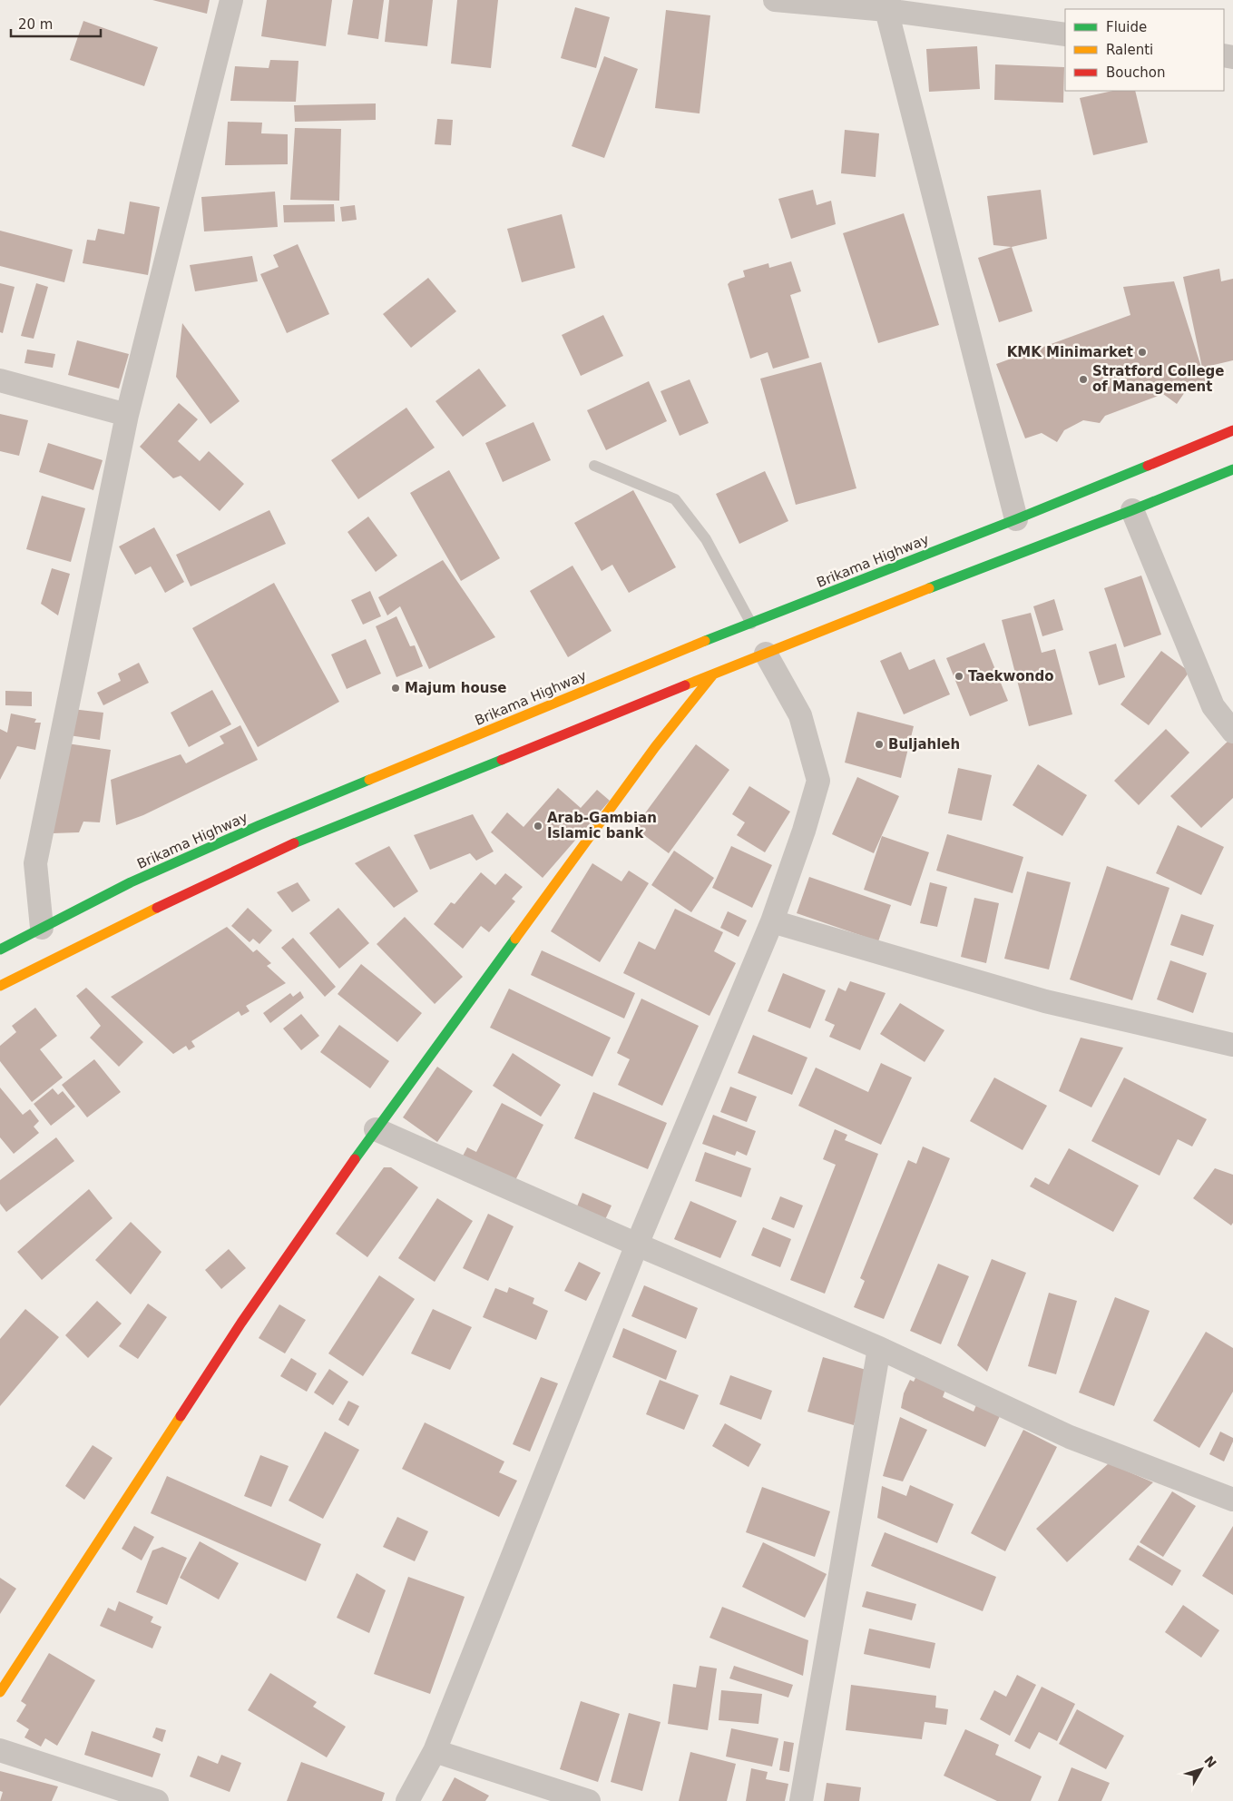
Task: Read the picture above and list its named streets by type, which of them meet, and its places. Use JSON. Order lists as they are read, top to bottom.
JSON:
{
  "streets": {
    "main road": ["Brikama Highway"]
  },
  "places": [
    "KMK Minimarket",
    "Stratford College of Management",
    "Taekwondo",
    "Majum house",
    "Buljahleh",
    "Arab-Gambian Islamic bank"
  ],
  "legend": ["Fluide", "Ralenti", "Bouchon"],
  "scale_bar": "20 m",
  "north": "top right"
}
